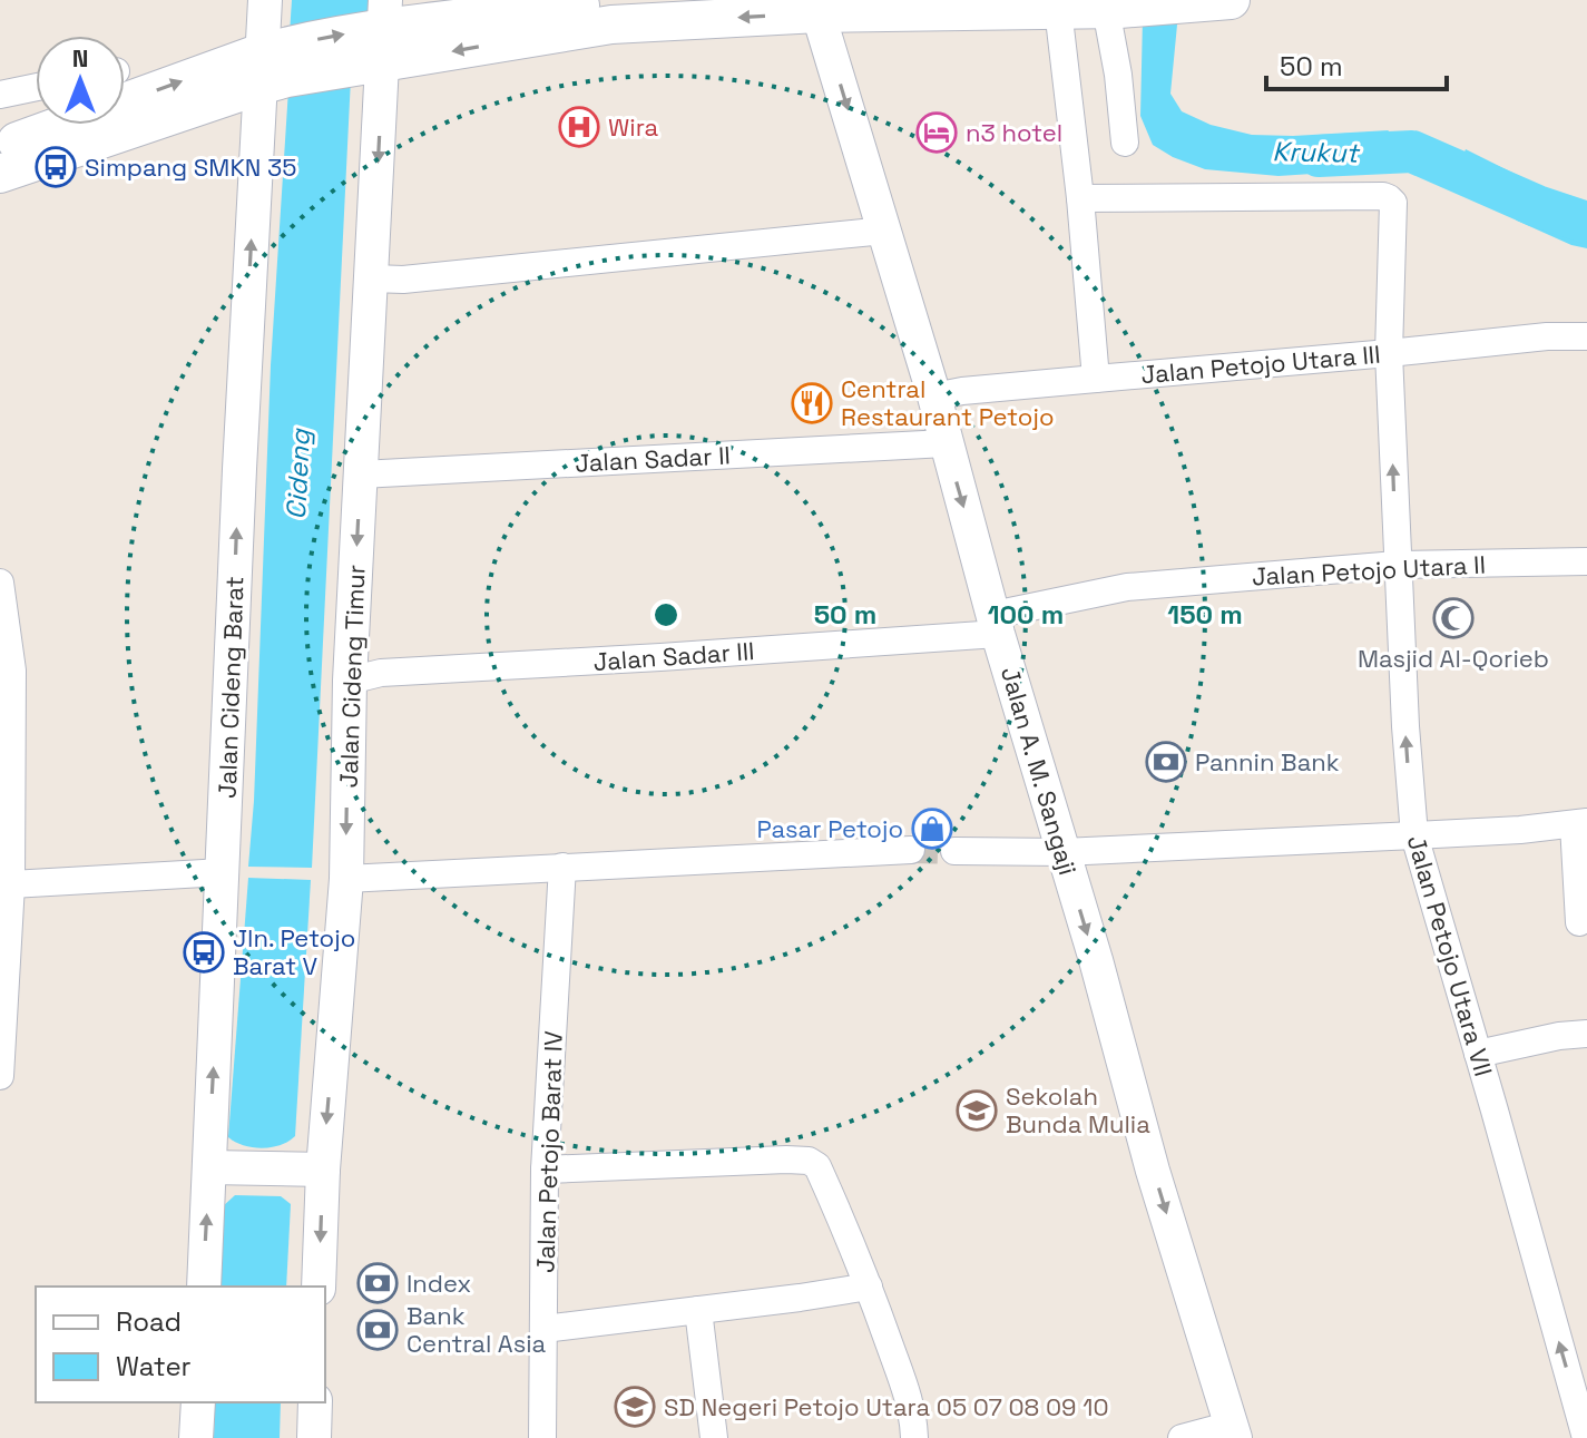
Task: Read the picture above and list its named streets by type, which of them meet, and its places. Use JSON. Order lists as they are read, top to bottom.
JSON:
{
  "streets": {
    "street": [
      "Jalan Petojo Utara III",
      "Jalan Sadar II",
      "Jalan Petojo Utara II",
      "Jalan Sadar III",
      "Jalan Cideng Timur",
      "Jalan Cideng Barat",
      "Jalan A. M. Sangaji",
      "Jalan Petojo Utara VII",
      "Jalan Petojo Barat IV"
    ]
  },
  "crossings": [
    ["Jalan Petojo Utara III", "Jalan A. M. Sangaji"],
    ["Jalan Petojo Utara III", "Jalan Petojo Utara VII"],
    ["Jalan Sadar II", "Jalan Cideng Timur"],
    ["Jalan Sadar II", "Jalan A. M. Sangaji"],
    ["Jalan Petojo Utara II", "Jalan Sadar III"],
    ["Jalan Petojo Utara II", "Jalan A. M. Sangaji"],
    ["Jalan Petojo Utara II", "Jalan Petojo Utara VII"],
    ["Jalan Sadar III", "Jalan Cideng Timur"],
    ["Jalan Sadar III", "Jalan A. M. Sangaji"]
  ],
  "one_way": ["Jalan Cideng Timur", "Jalan A. M. Sangaji", "Jalan Petojo Utara VII"],
  "water": ["Krukut", "Cideng"],
  "places": {
    "hospital": ["Wira"],
    "hotel": ["n3 hotel"],
    "bus stop": ["Simpang SMKN 35", "Jln. Petojo Barat V"],
    "restaurant": ["Central Restaurant Petojo"],
    "mosque": ["Masjid Al-Qorieb"],
    "bank": ["Pannin Bank", "Index", "Bank Central Asia"],
    "shop": ["Pasar Petojo"],
    "school or university": ["Sekolah Bunda Mulia", "SD Negeri Petojo Utara 05 07 08 09 10"]
  },
  "legend": ["Road", "Water"],
  "scale_bar": "50 m",
  "north": "top",
  "rings": ["50 m", "100 m", "150 m"]
}
